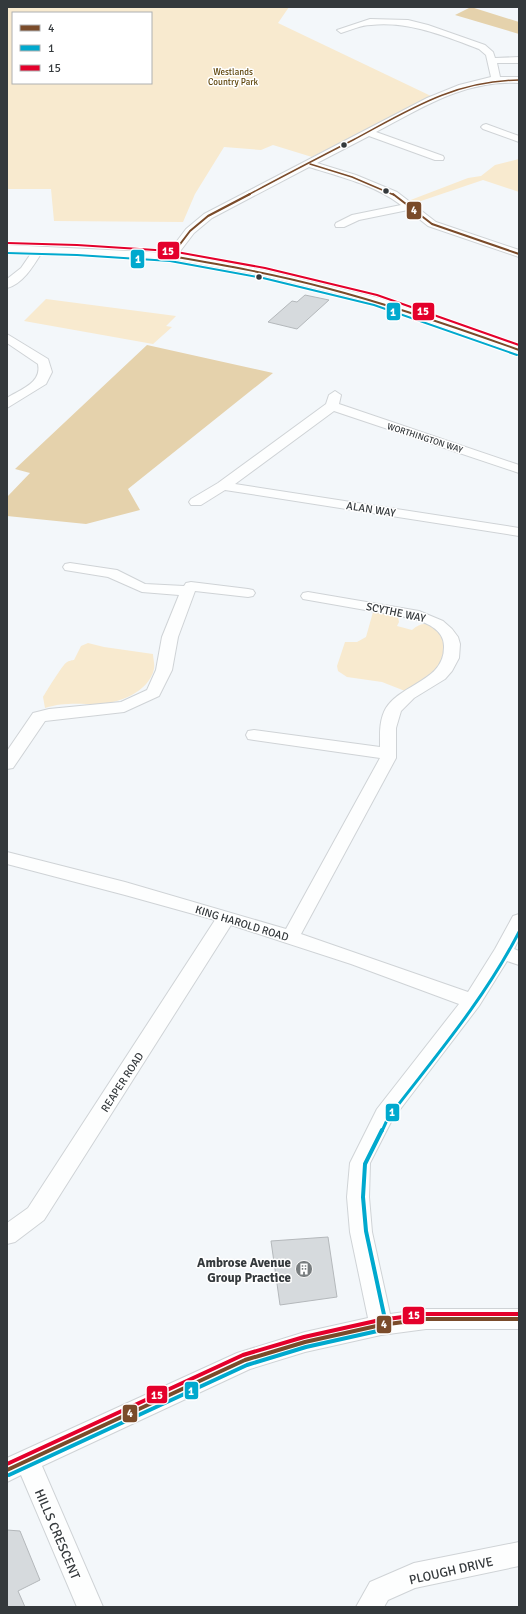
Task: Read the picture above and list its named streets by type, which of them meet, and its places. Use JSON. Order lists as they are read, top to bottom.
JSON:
{
  "streets": {
    "street": [
      "WORTHINGTON WAY",
      "ALAN WAY",
      "SCYTHE WAY",
      "KING HAROLD ROAD",
      "REAPER ROAD",
      "HILLS CRESCENT",
      "PLOUGH DRIVE"
    ]
  },
  "crossings": [
    ["WORTHINGTON WAY", "ALAN WAY"],
    ["SCYTHE WAY", "KING HAROLD ROAD"],
    ["KING HAROLD ROAD", "REAPER ROAD"]
  ],
  "parks": ["Westlands Country Park"],
  "places": {
    "building": ["Ambrose Avenue Group Practice"]
  },
  "lines": ["transit line 4", "transit line 15", "transit line 1"],
  "legend": ["4", "1", "15"]
}
